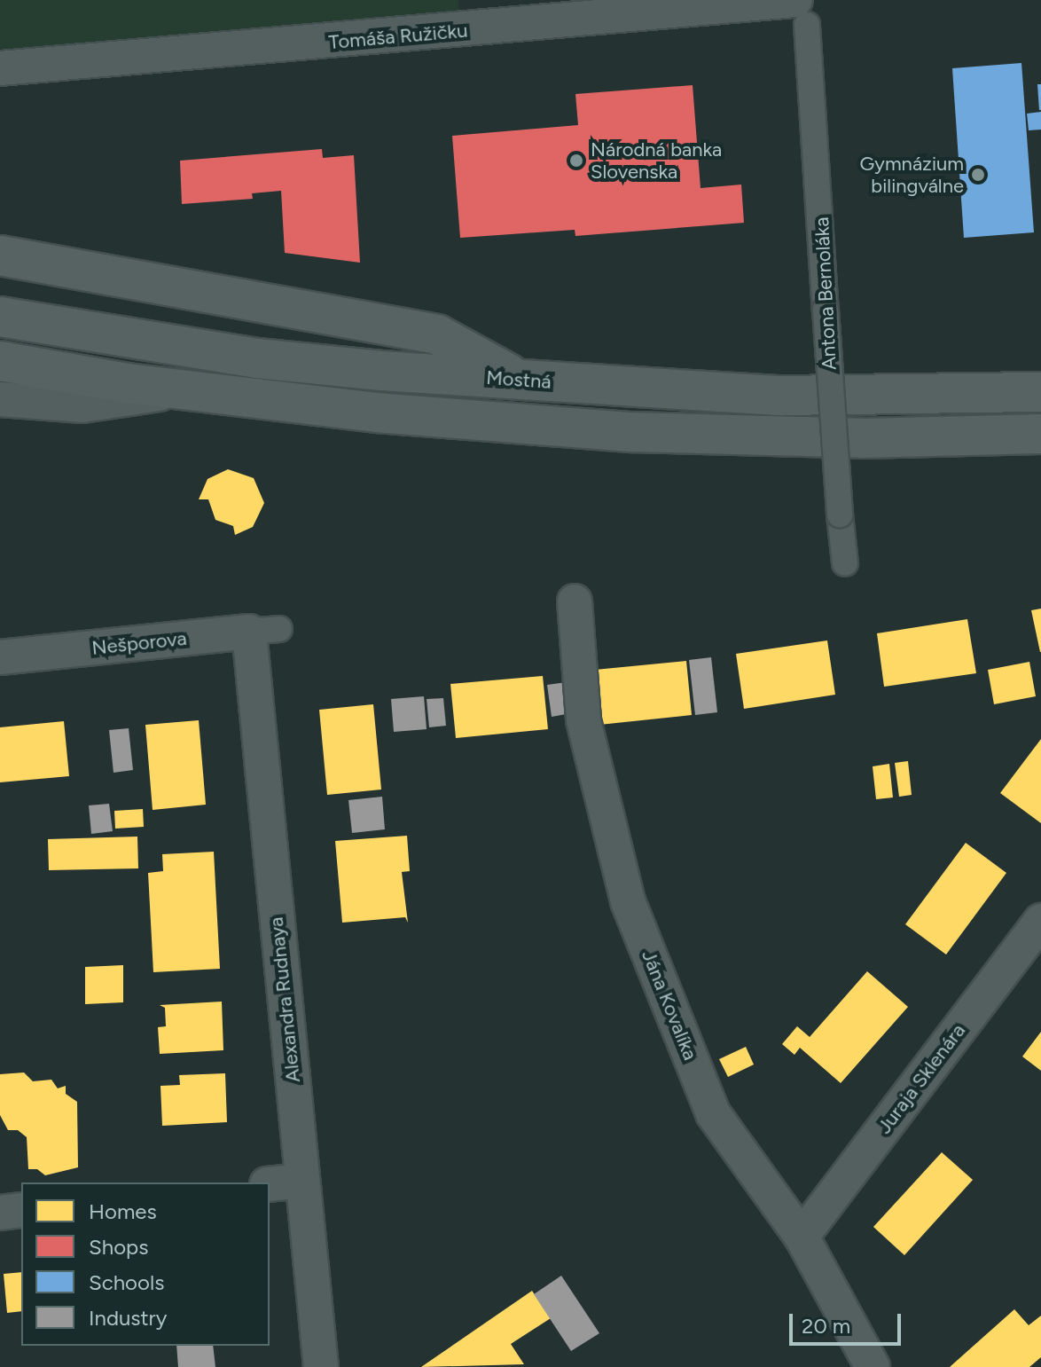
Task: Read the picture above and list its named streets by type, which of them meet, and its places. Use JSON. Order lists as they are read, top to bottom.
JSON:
{
  "streets": {
    "main road": ["Mostná"],
    "street": [
      "Tomáša Ružičku",
      "Antona Bernoláka",
      "Nešporova",
      "Alexandra Rudnaya",
      "Jána Kovalíka",
      "Juraja Sklenára"
    ]
  },
  "crossings": [
    ["Tomáša Ružičku", "Antona Bernoláka"],
    ["Nešporova", "Alexandra Rudnaya"],
    ["Jána Kovalíka", "Juraja Sklenára"]
  ],
  "places": ["Národná banka Slovenska", "Gymnázium bilingválne"],
  "legend": [
    "Homes",
    "Shops",
    "Schools",
    "Industry"
  ],
  "scale_bar": "20 m"
}
